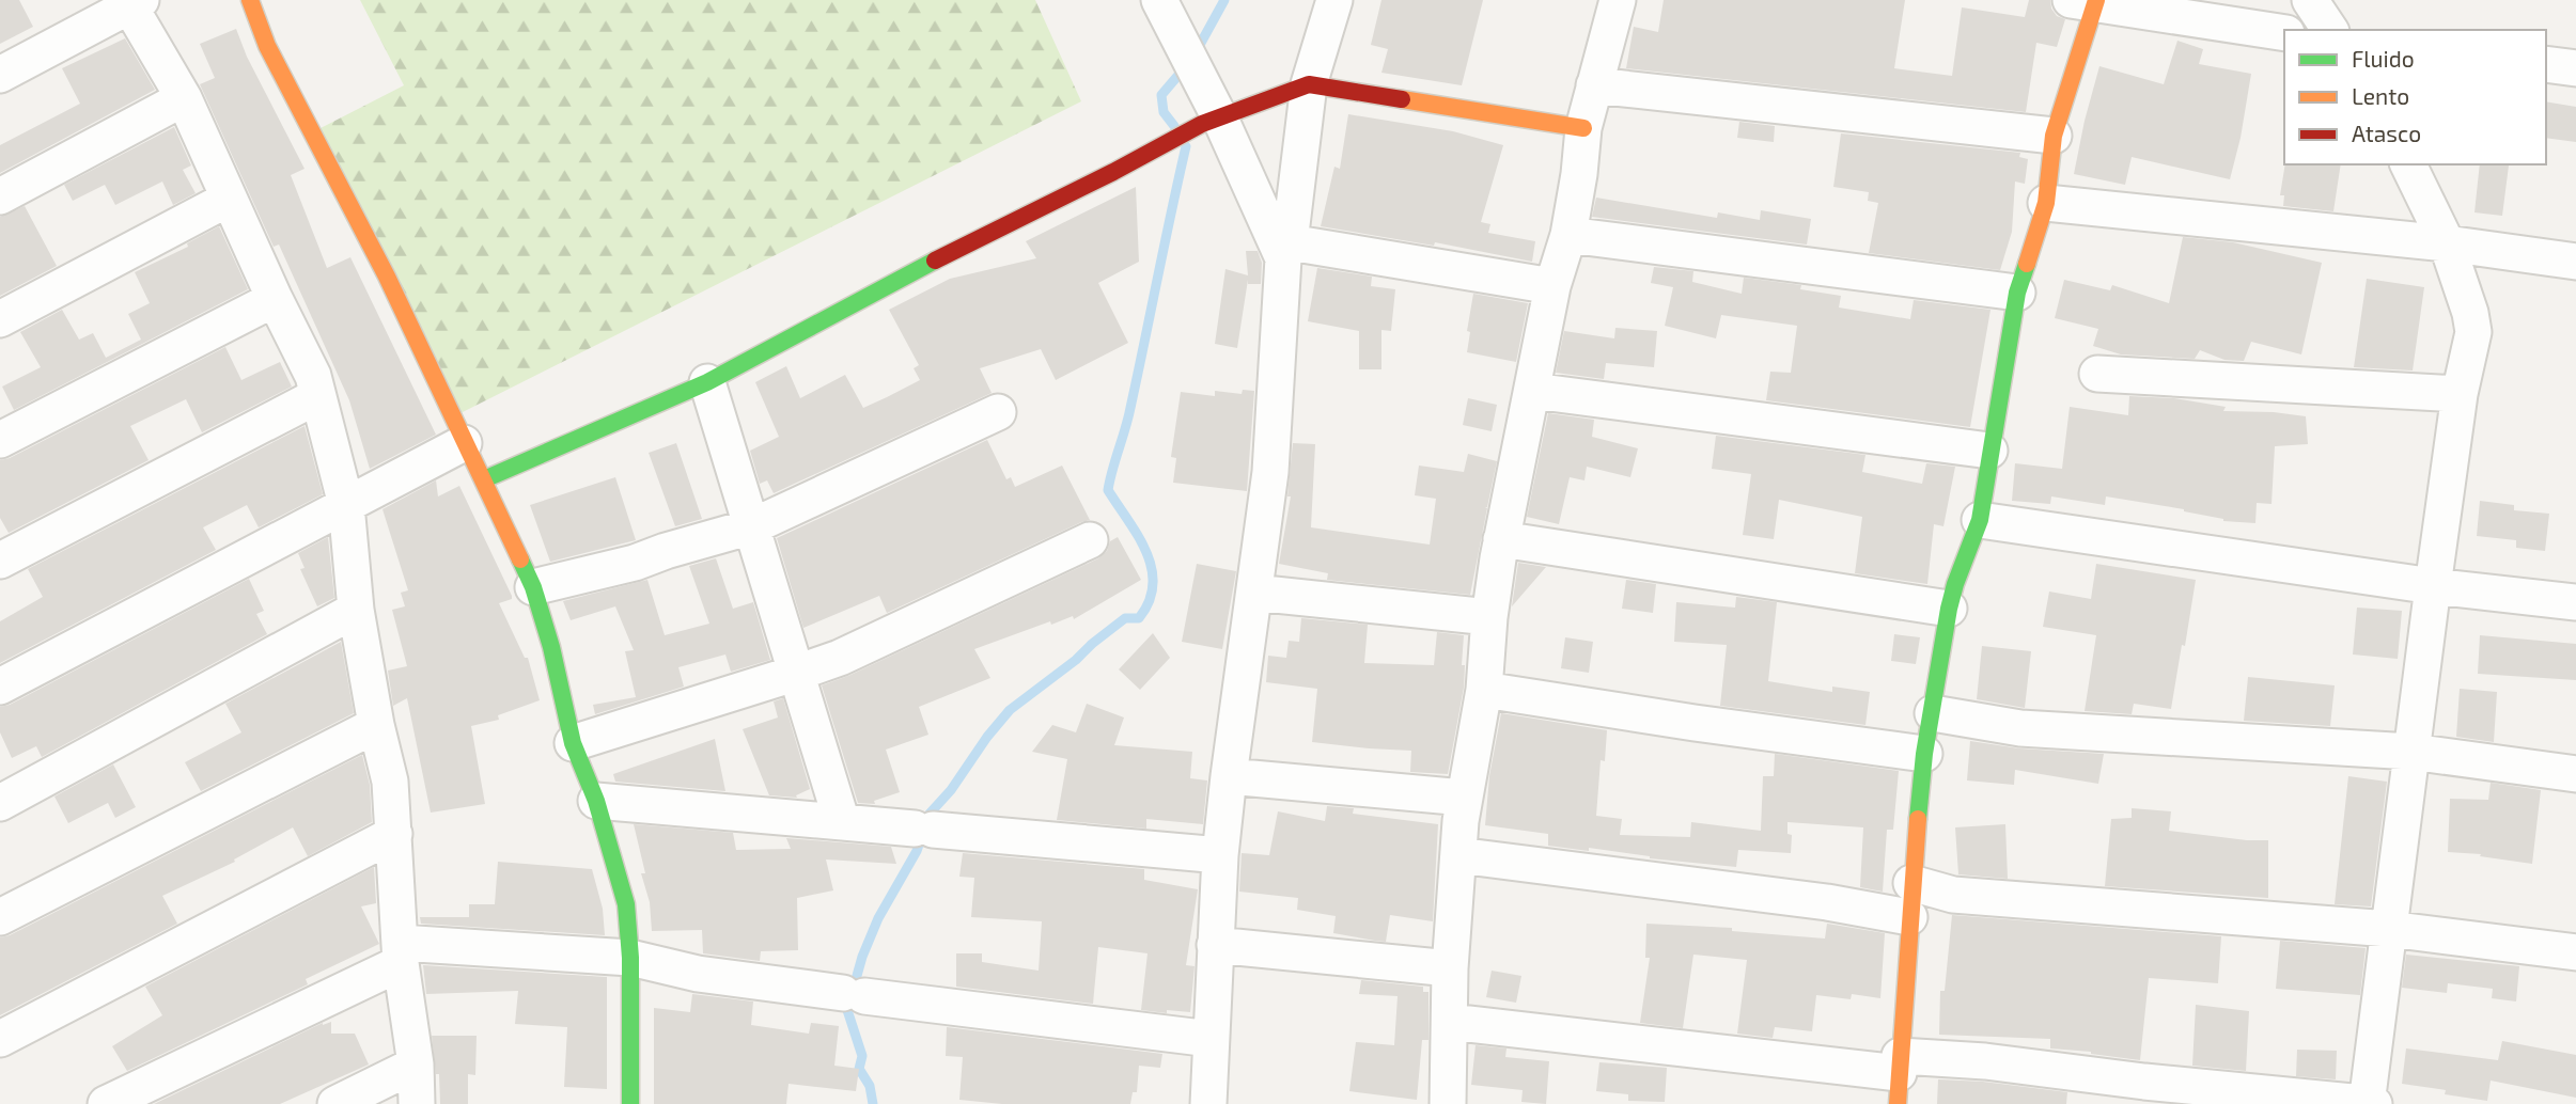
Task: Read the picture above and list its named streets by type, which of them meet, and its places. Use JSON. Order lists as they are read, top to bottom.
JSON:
{
  "legend": ["Fluido", "Lento", "Atasco"]
}
